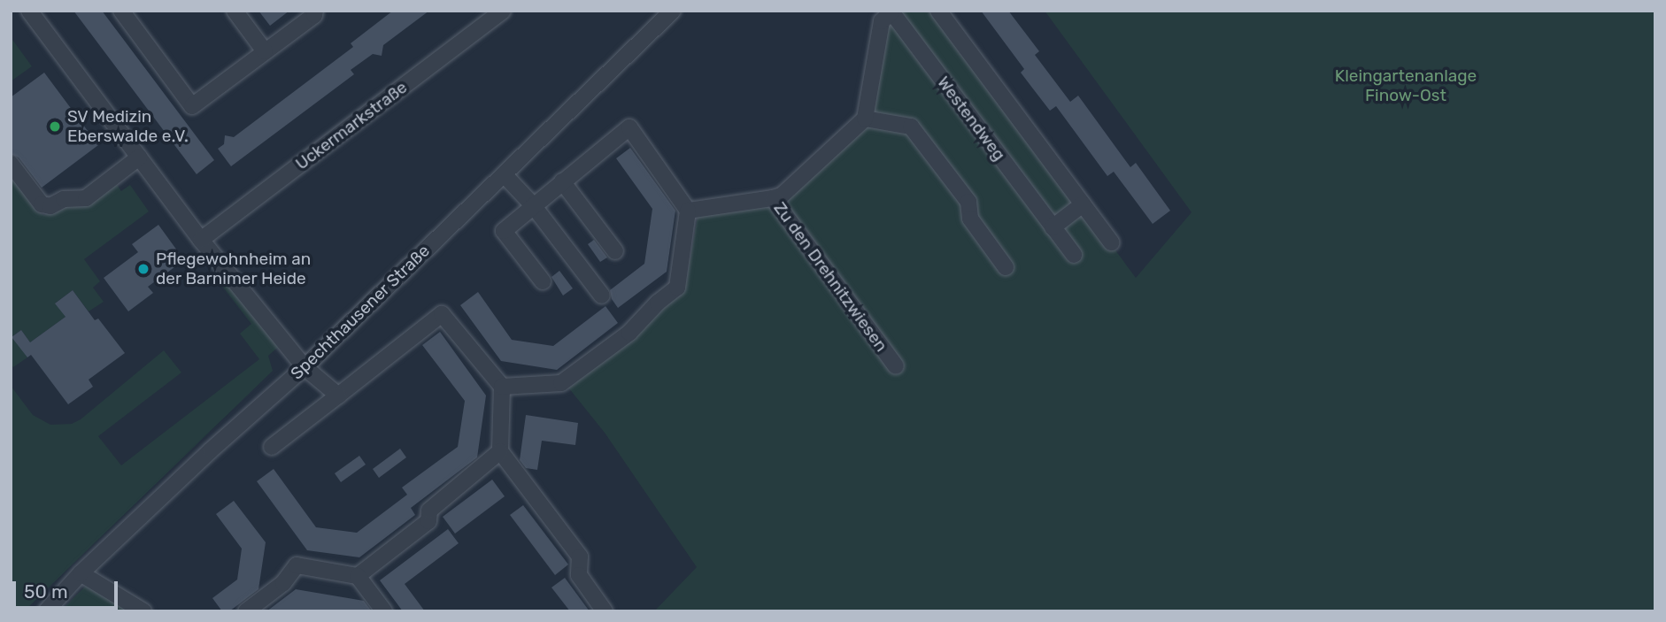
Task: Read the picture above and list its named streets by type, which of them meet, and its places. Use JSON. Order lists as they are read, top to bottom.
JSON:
{
  "streets": {
    "street": [
      "Westendweg",
      "Uckermarkstraße",
      "Zu den Drehnitzwiesen",
      "Spechthausener Straße"
    ]
  },
  "parks": ["Kleingartenanlage Finow-Ost"],
  "places": ["SV Medizin Eberswalde e.V.", "Pflegewohnheim an der Barnimer Heide"],
  "scale_bar": "50 m"
}
